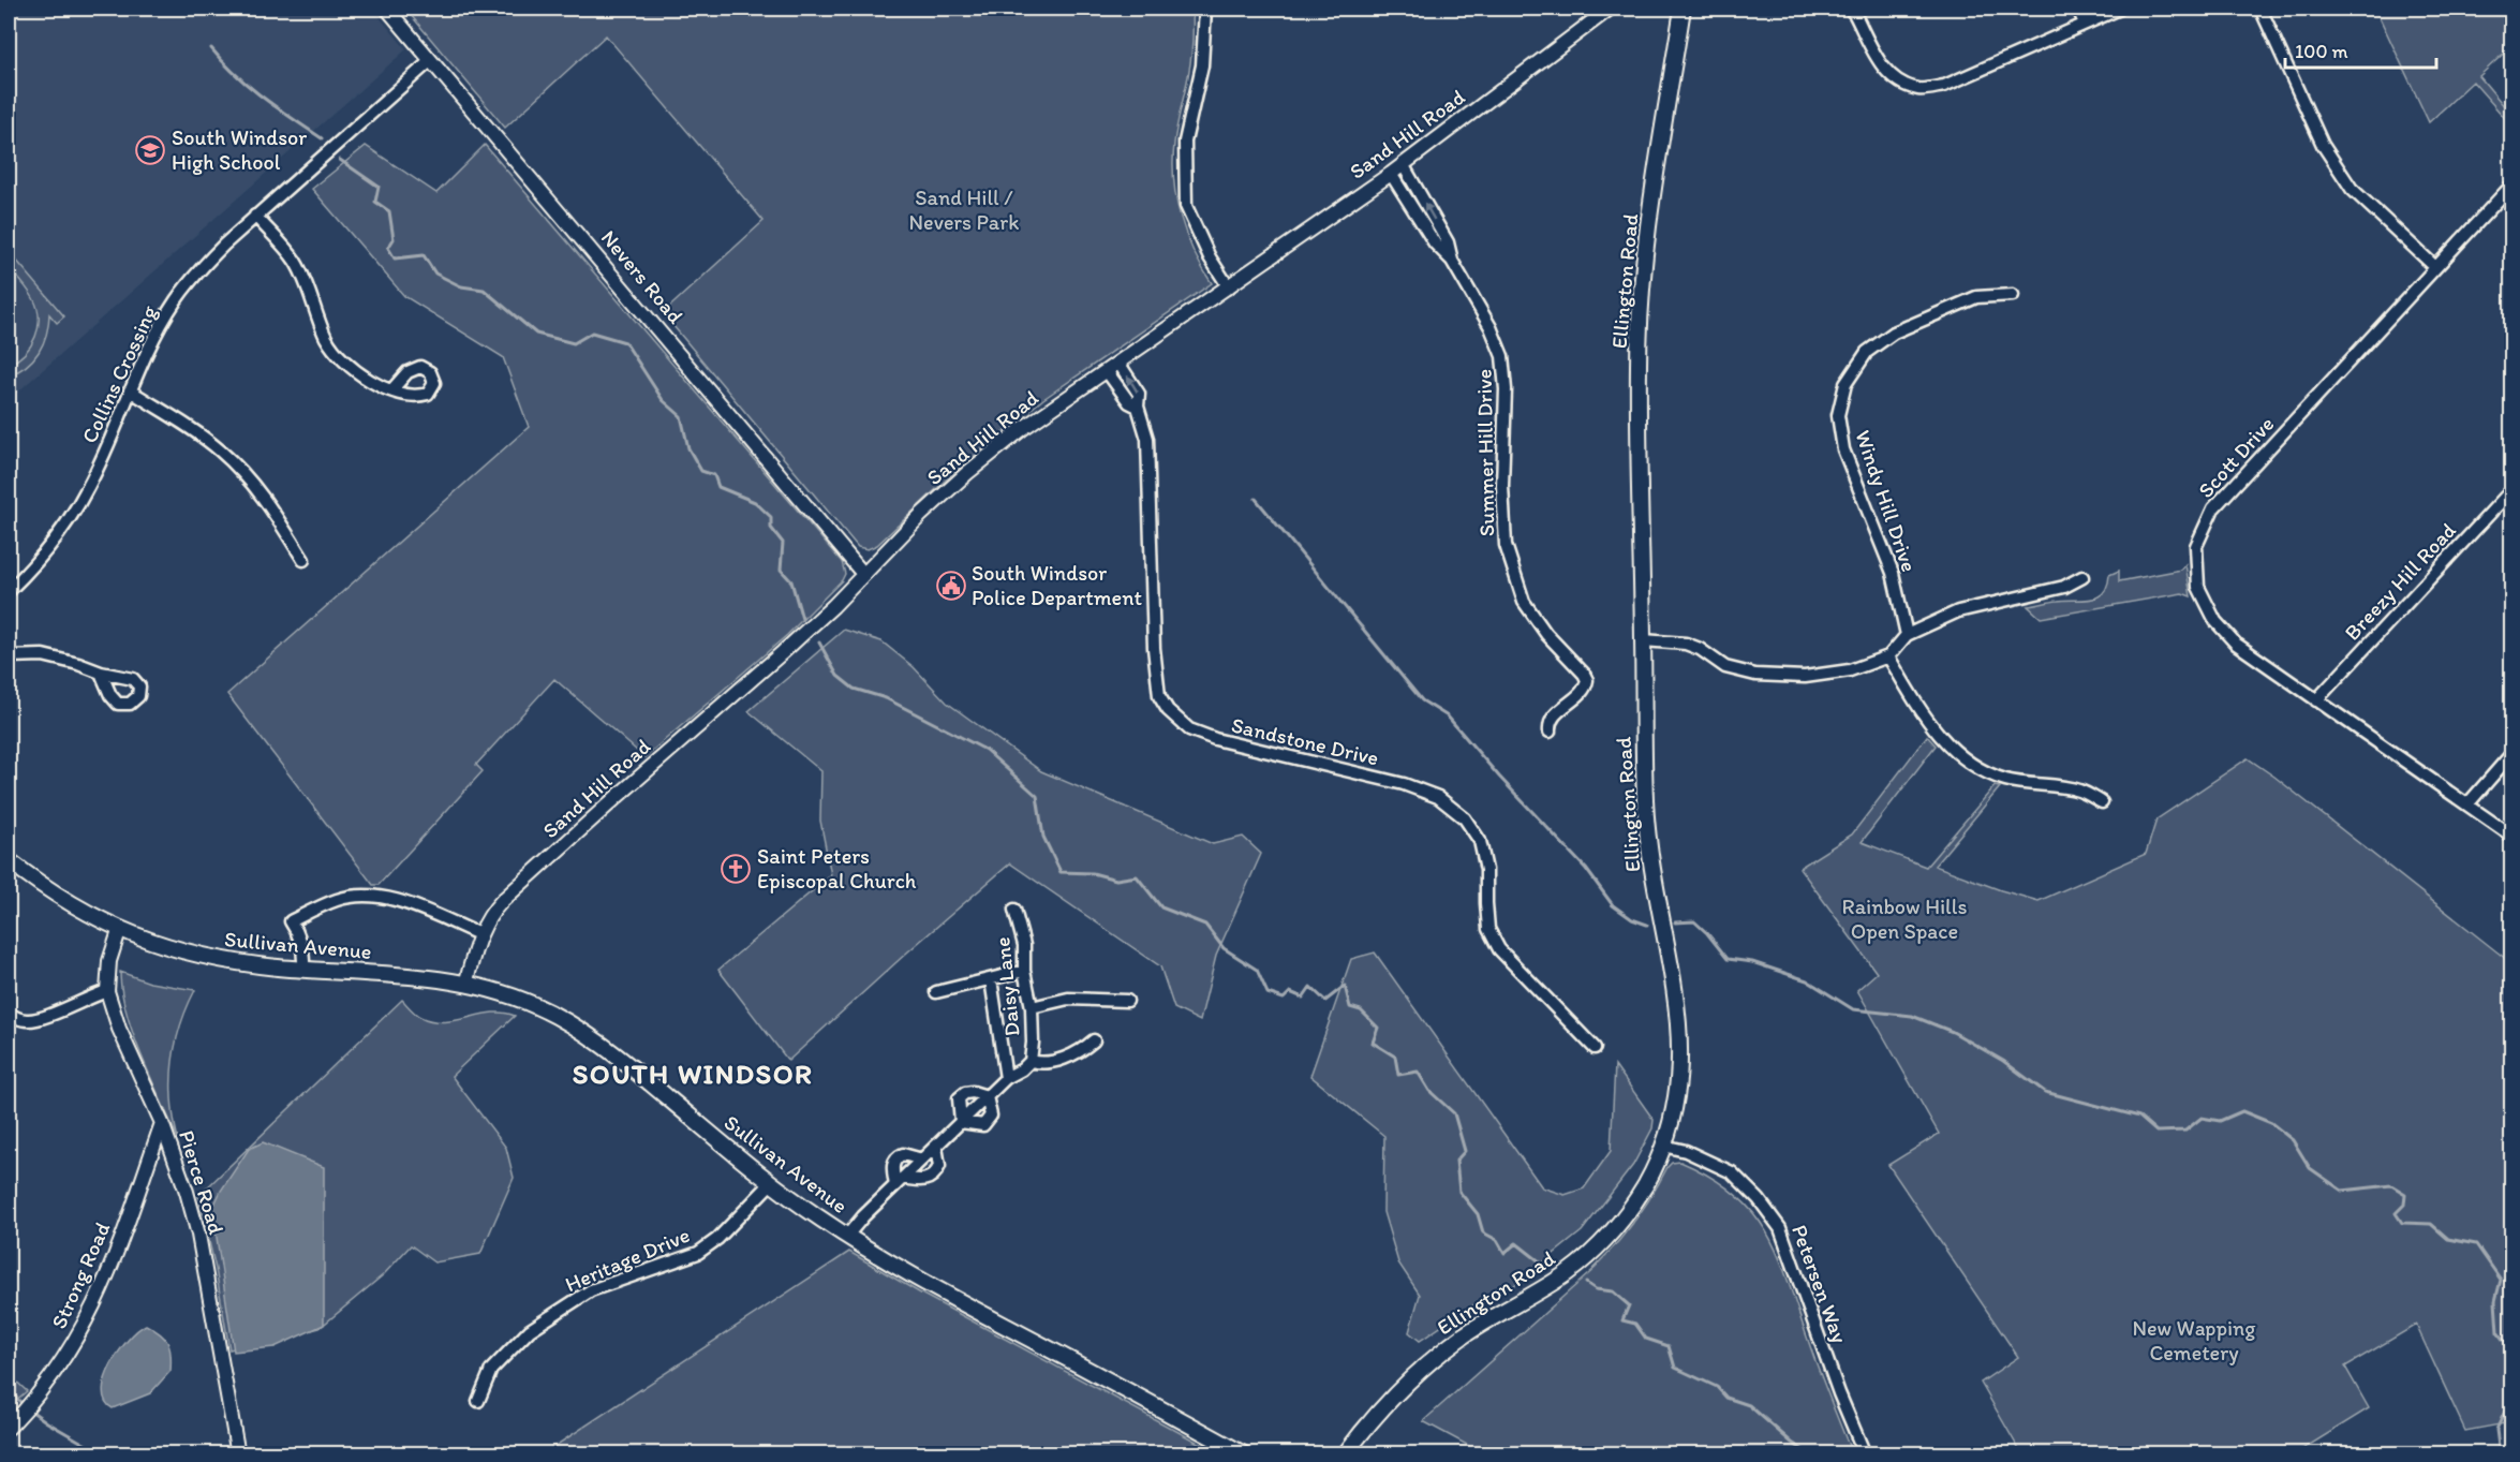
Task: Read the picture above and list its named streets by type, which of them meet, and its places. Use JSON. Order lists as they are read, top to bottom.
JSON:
{
  "streets": {
    "main road": ["Ellington Road", "Sullivan Avenue"],
    "street": [
      "Sand Hill Road",
      "Nevers Road",
      "Collins Crossing",
      "Summer Hill Drive",
      "Scott Drive",
      "Windy Hill Drive",
      "Breezy Hill Road",
      "Sandstone Drive",
      "Daisy Lane",
      "Pierce Road",
      "Heritage Drive",
      "Strong Road",
      "Petersen Way"
    ]
  },
  "crossings": [
    ["Sand Hill Road", "Nevers Road"],
    ["Sand Hill Road", "Summer Hill Drive"],
    ["Sand Hill Road", "Sandstone Drive"],
    ["Sand Hill Road", "Sullivan Avenue"],
    ["Nevers Road", "Collins Crossing"],
    ["Ellington Road", "Petersen Way"],
    ["Scott Drive", "Breezy Hill Road"],
    ["Sullivan Avenue", "Pierce Road"],
    ["Sullivan Avenue", "Heritage Drive"],
    ["Pierce Road", "Strong Road"]
  ],
  "districts": ["SOUTH WINDSOR"],
  "parks": ["Sand Hill / Nevers Park", "Rainbow Hills Open Space", "New Wapping Cemetery"],
  "places": {
    "school or university": ["South Windsor High School"],
    "public building": ["South Windsor Police Department"],
    "church": ["Saint Peters Episcopal Church"]
  },
  "scale_bar": "100 m"
}
